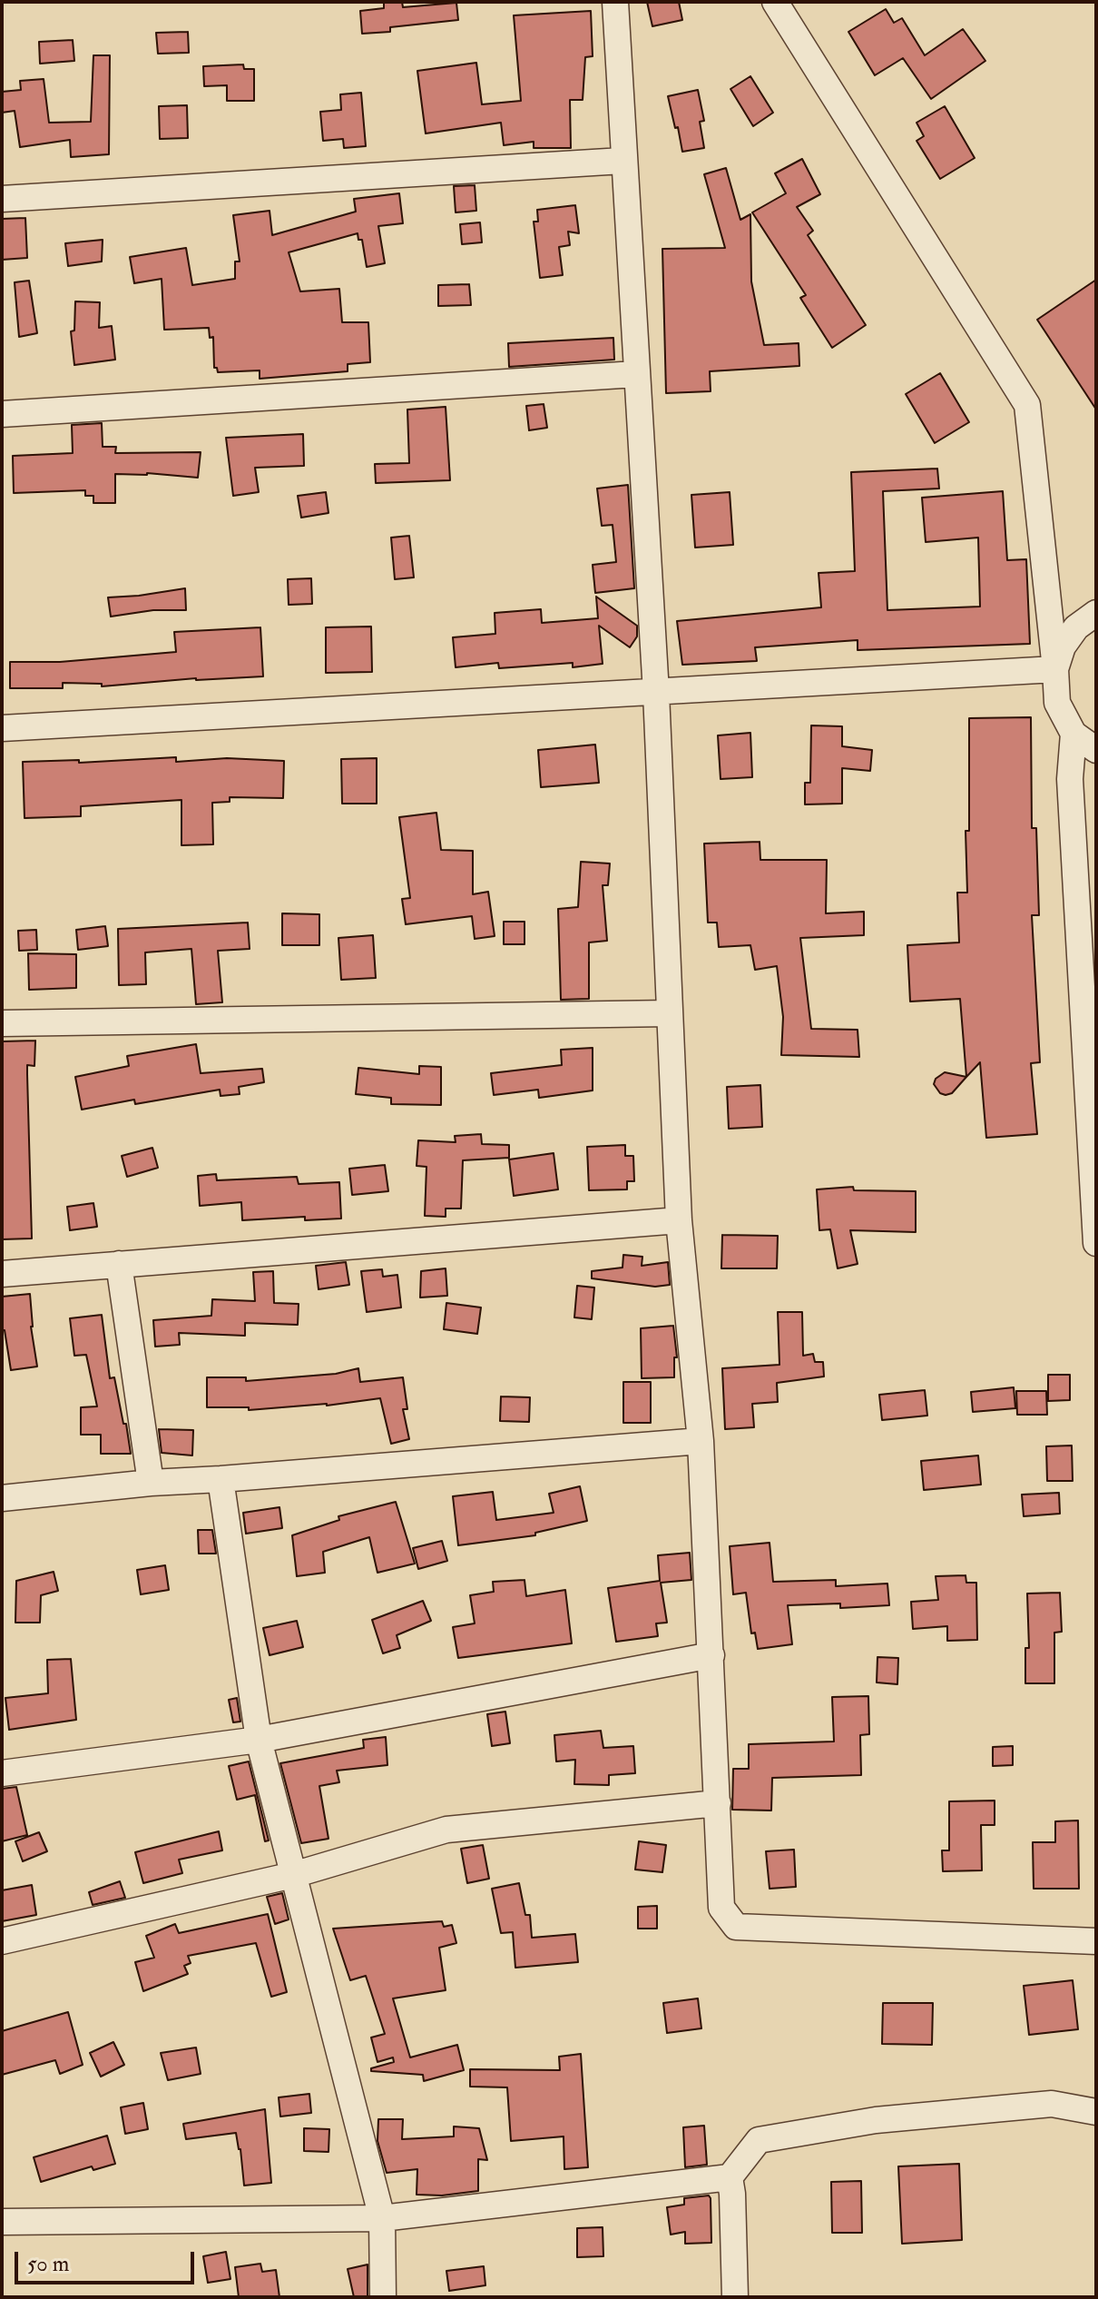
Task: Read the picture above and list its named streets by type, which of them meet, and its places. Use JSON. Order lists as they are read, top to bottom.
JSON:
{
  "scale_bar": "50 m"
}
